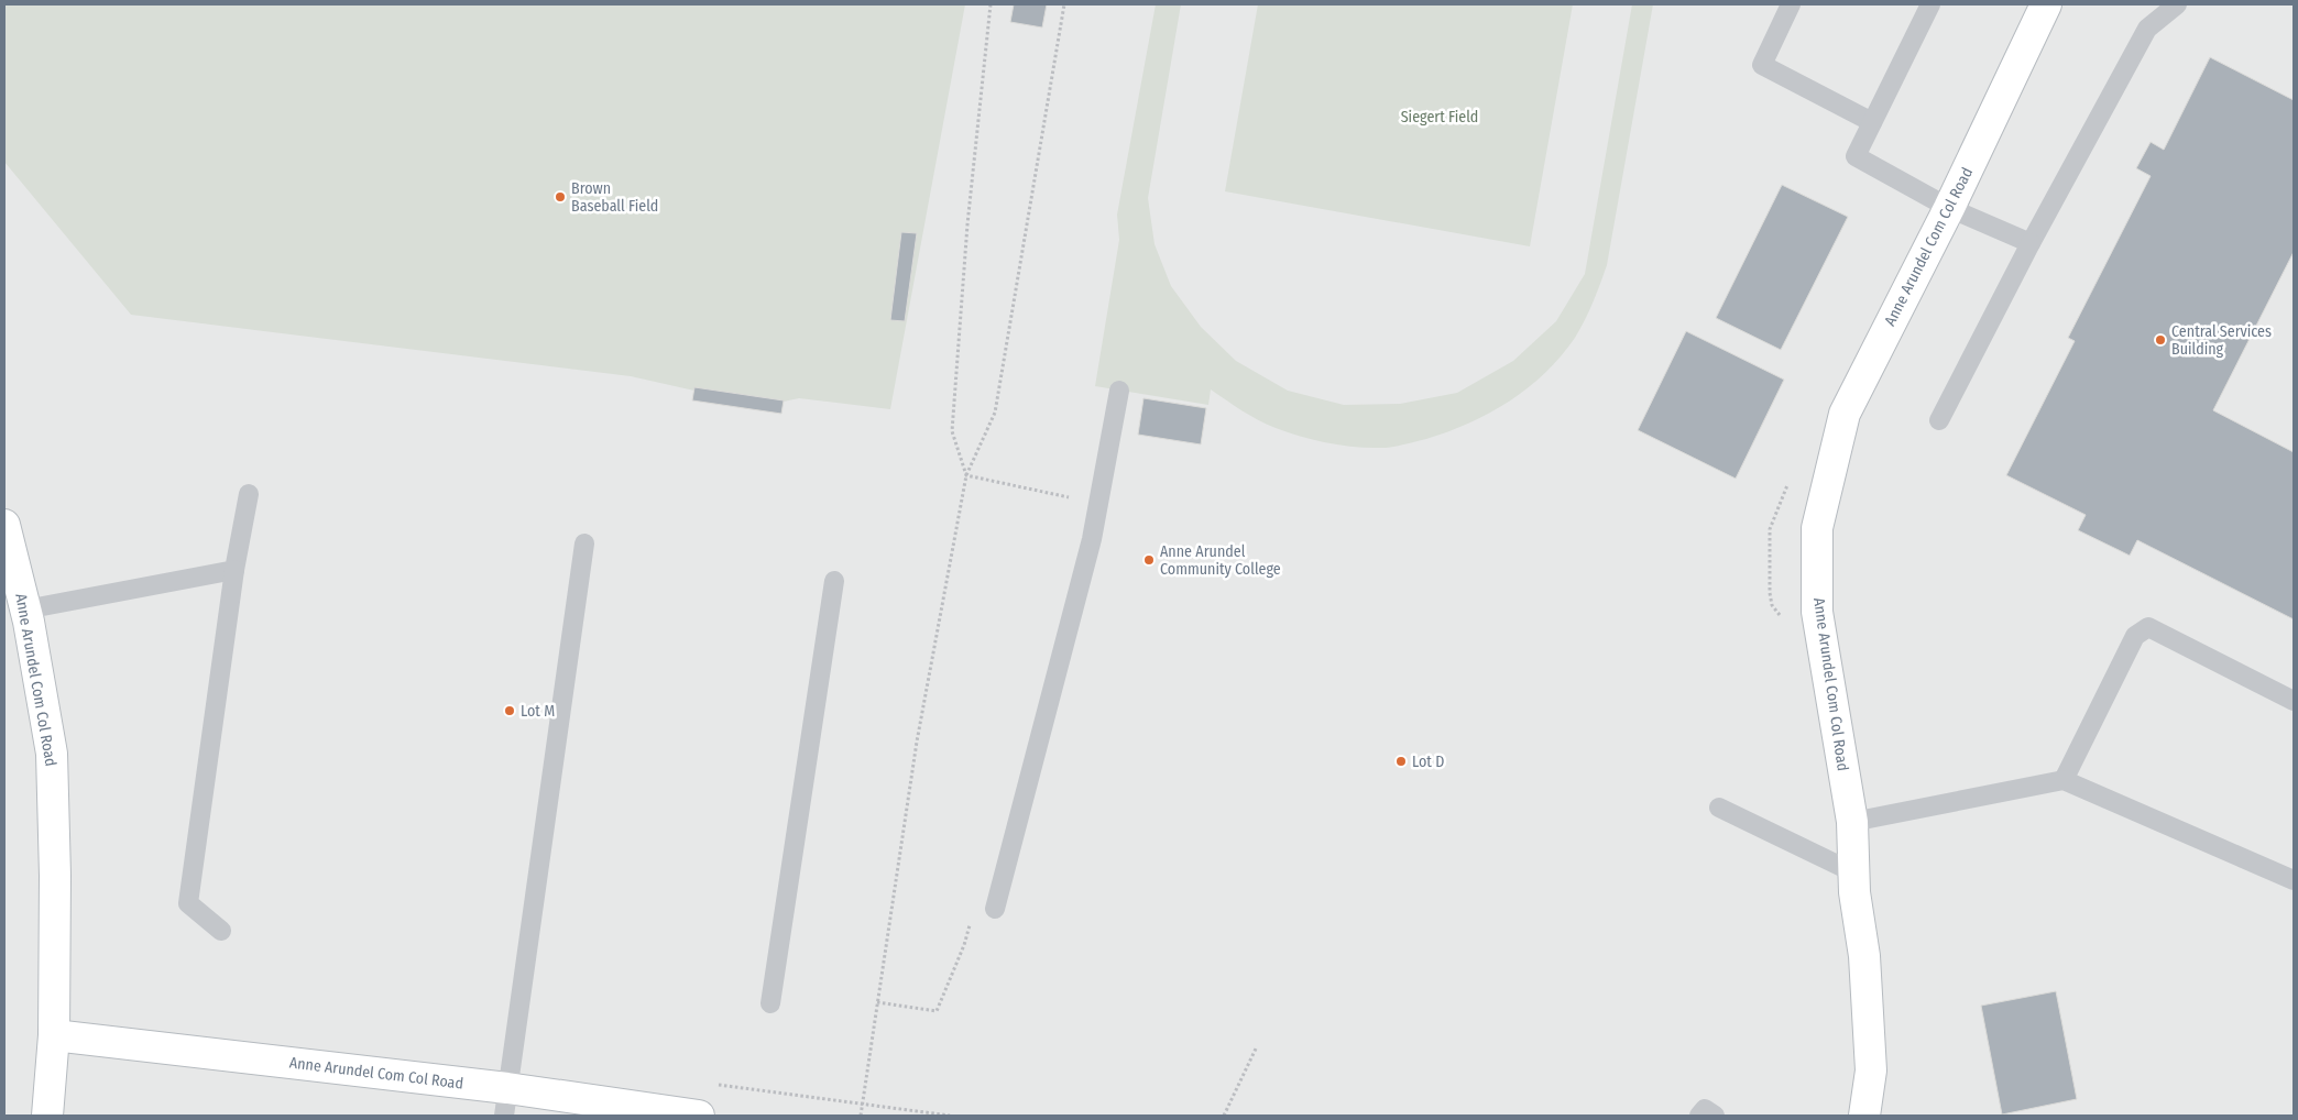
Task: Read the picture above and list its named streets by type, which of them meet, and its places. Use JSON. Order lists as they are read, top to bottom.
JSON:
{
  "streets": {
    "street": ["Anne Arundel Com Col Road"]
  },
  "parks": ["Siegert Field"],
  "places": [
    "Brown Baseball Field",
    "Central Services Building",
    "Anne Arundel Community College",
    "Lot M",
    "Lot D"
  ]
}
